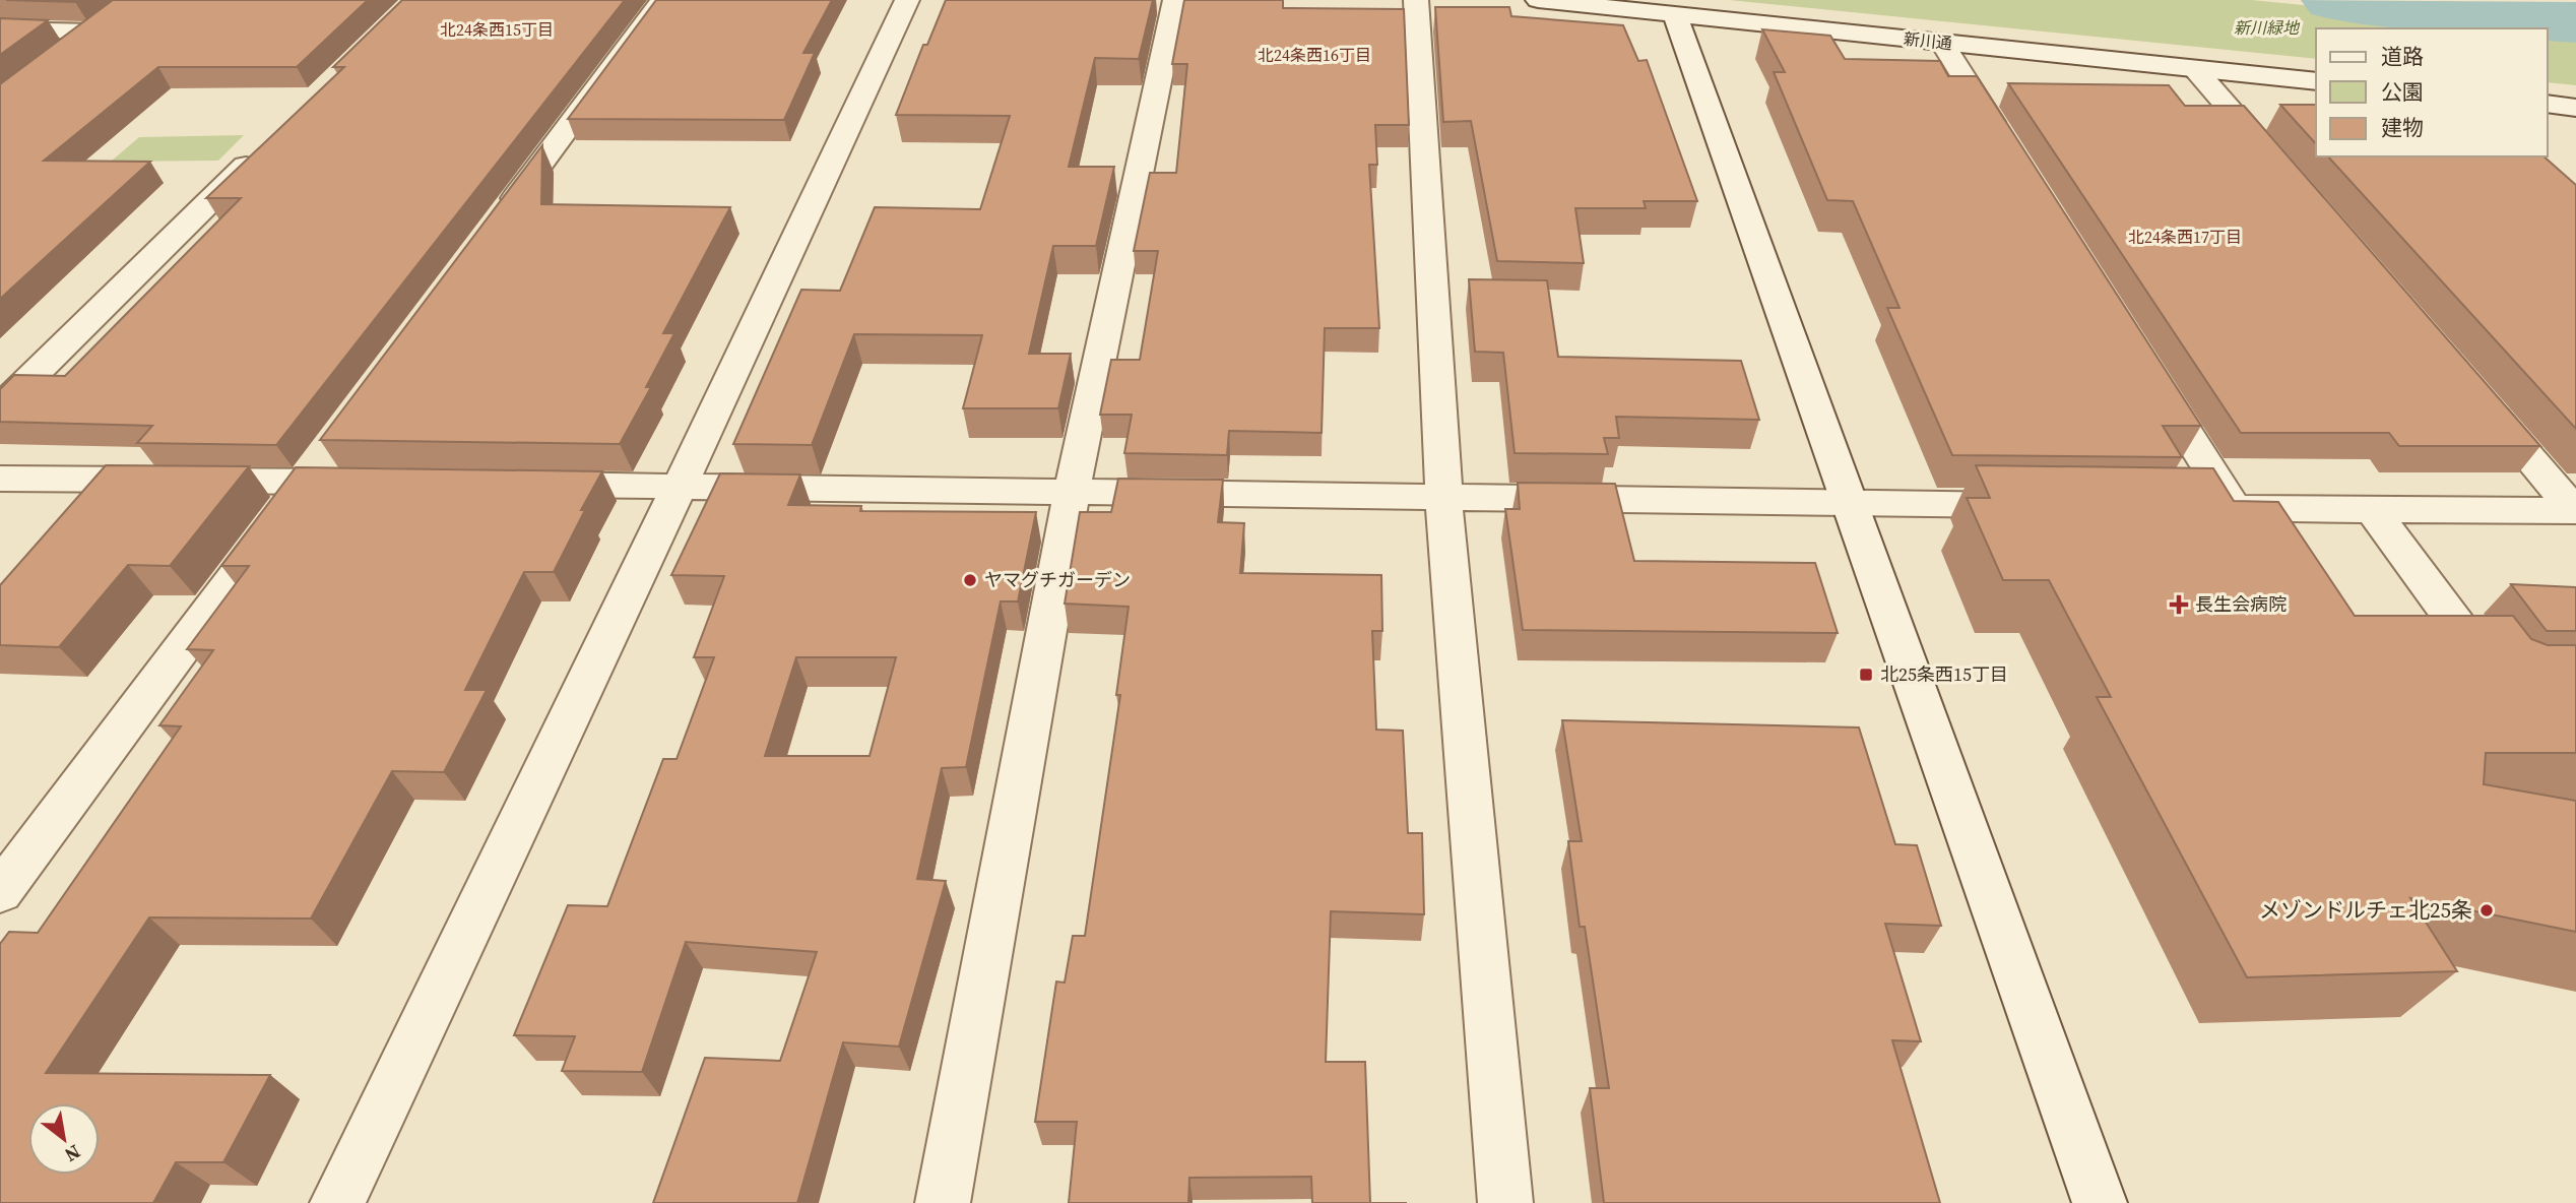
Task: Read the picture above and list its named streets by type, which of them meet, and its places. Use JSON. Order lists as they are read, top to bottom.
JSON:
{
  "streets": {
    "street": ["新川通"]
  },
  "districts": ["北24条西15丁目", "北24条西16丁目", "北24条西17丁目"],
  "parks": ["新川緑地"],
  "places": {
    "other": ["ヤマグチガーデン", "メゾンドルチェ北25条"],
    "health": ["長生会病院"],
    "transit": ["北25条西15丁目"]
  },
  "legend": ["道路", "公園", "建物"],
  "north": "bottom right"
}
